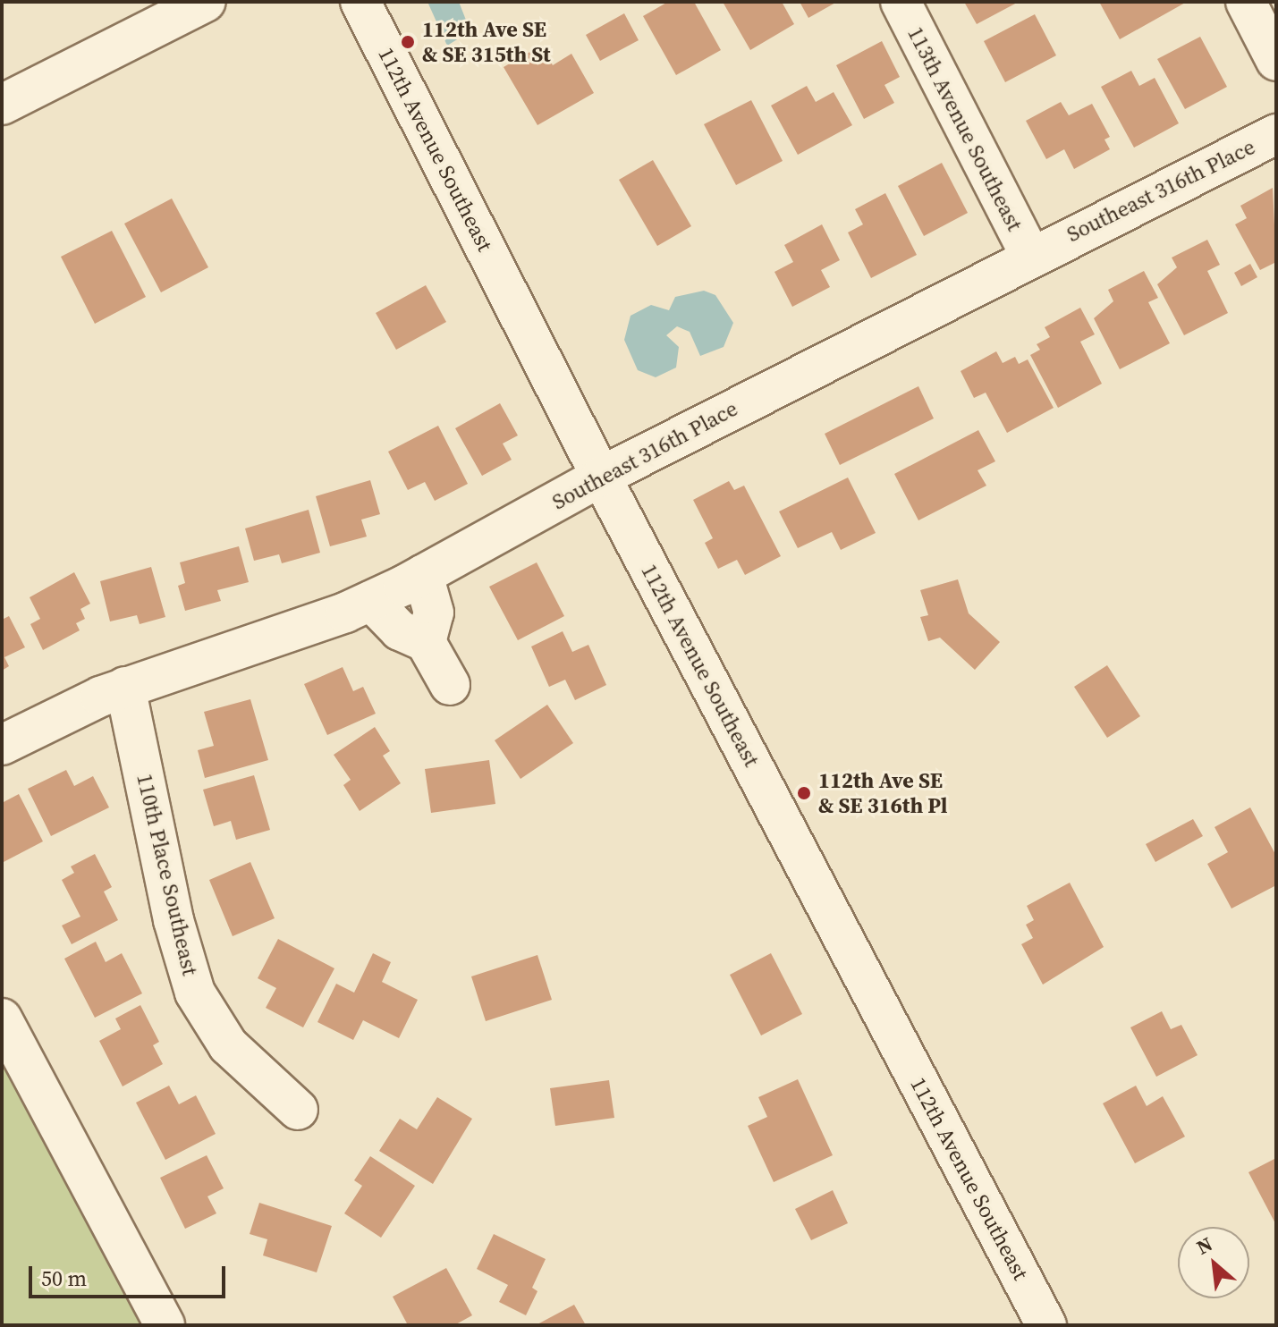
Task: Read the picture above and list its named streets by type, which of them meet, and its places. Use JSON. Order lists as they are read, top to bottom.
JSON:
{
  "streets": {
    "street": [
      "113th Avenue Southeast",
      "112th Avenue Southeast",
      "Southeast 316th Place",
      "110th Place Southeast"
    ]
  },
  "crossings": [
    ["113th Avenue Southeast", "Southeast 316th Place"],
    ["112th Avenue Southeast", "Southeast 316th Place"],
    ["Southeast 316th Place", "110th Place Southeast"]
  ],
  "places": ["112th Ave SE & SE 315th St", "112th Ave SE & SE 316th Pl"],
  "scale_bar": "50 m",
  "north": "top left"
}
